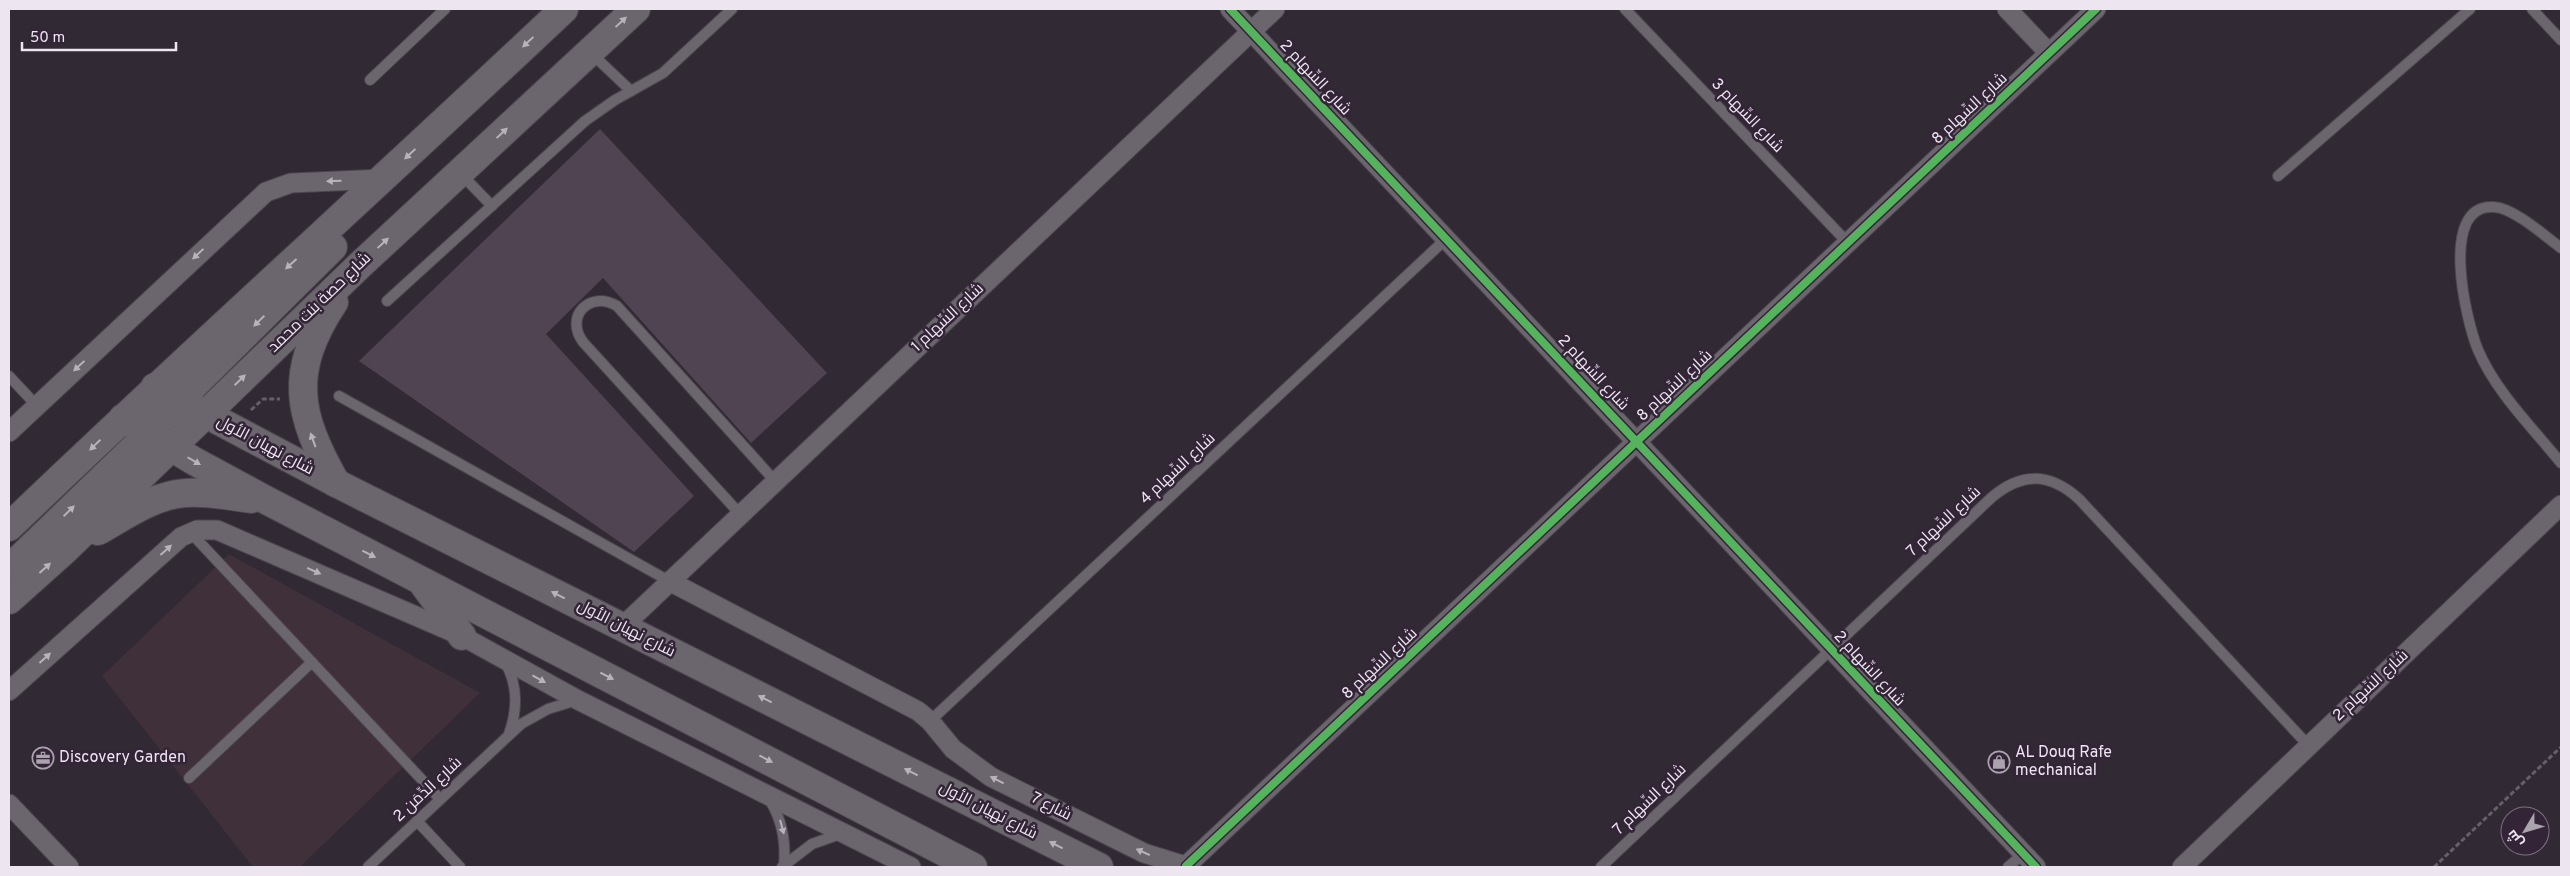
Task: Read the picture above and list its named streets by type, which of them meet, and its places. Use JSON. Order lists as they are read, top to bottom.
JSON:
{
  "streets": {
    "main road": ["شارع حصة بنت محمد", "شارع نهيان الأول"],
    "street": [
      "شارع السِّهام 2",
      "شارع السِّهام 8",
      "شارع السِّهام 1",
      "شارع 7"
    ],
    "lane": [
      "شارع السِّهام 3",
      "شارع السِّهام 4",
      "شارع السِّهام 7",
      "شارع الدِّمَن 2"
    ]
  },
  "crossings": [
    ["شارع السِّهام 2", "شارع السِّهام 8"],
    ["شارع السِّهام 2", "شارع السِّهام 1"],
    ["شارع السِّهام 2", "شارع السِّهام 4"],
    ["شارع السِّهام 2", "شارع السِّهام 7"],
    ["شارع السِّهام 8", "شارع السِّهام 3"],
    ["شارع السِّهام 8", "شارع 7"],
    ["شارع حصة بنت محمد", "شارع نهيان الأول"],
    ["شارع السِّهام 1", "شارع نهيان الأول"],
    ["شارع السِّهام 1", "شارع 7"],
    ["شارع السِّهام 4", "شارع 7"]
  ],
  "places": {
    "office": ["Discovery Garden"],
    "shop": ["AL Douq Rafe mechanical"]
  },
  "scale_bar": "50 m",
  "north": "bottom left"
}
